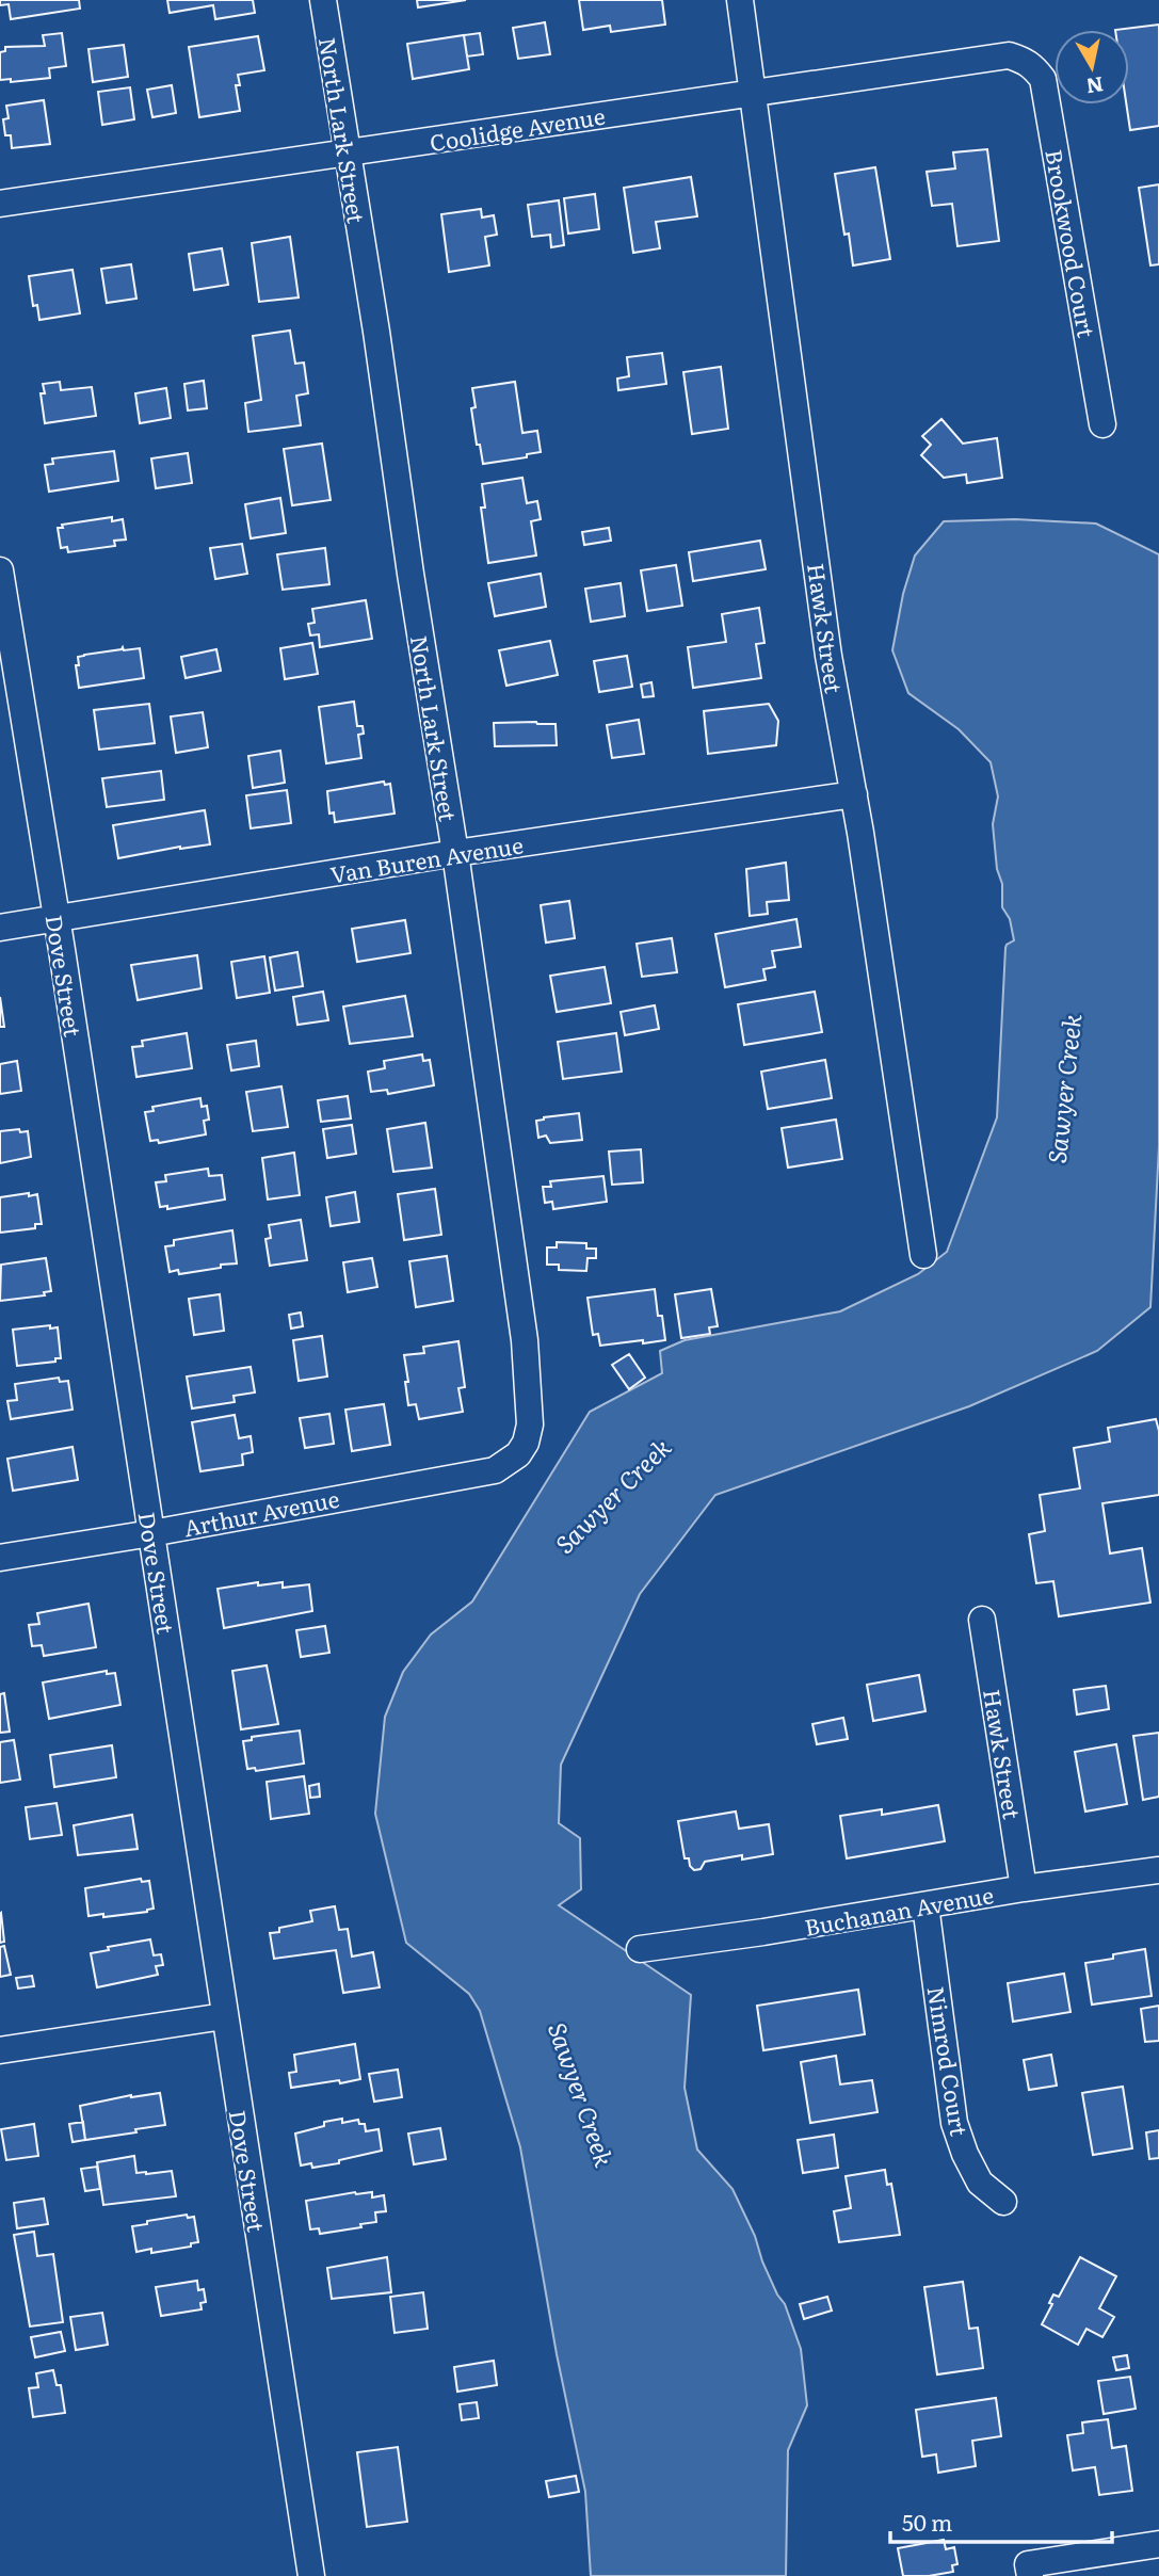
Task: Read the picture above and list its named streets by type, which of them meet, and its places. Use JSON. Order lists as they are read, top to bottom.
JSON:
{
  "streets": {
    "street": [
      "Coolidge Avenue",
      "North Lark Street",
      "Brookwood Court",
      "Hawk Street",
      "Van Buren Avenue",
      "Dove Street",
      "Arthur Avenue",
      "Buchanan Avenue",
      "Nimrod Court"
    ]
  },
  "crossings": [
    ["Coolidge Avenue", "North Lark Street"],
    ["Coolidge Avenue", "Brookwood Court"],
    ["Coolidge Avenue", "Hawk Street"],
    ["North Lark Street", "Van Buren Avenue"],
    ["North Lark Street", "Arthur Avenue"],
    ["Hawk Street", "Van Buren Avenue"],
    ["Hawk Street", "Buchanan Avenue"],
    ["Van Buren Avenue", "Dove Street"],
    ["Dove Street", "Arthur Avenue"],
    ["Buchanan Avenue", "Nimrod Court"]
  ],
  "water": ["Sawyer Creek"],
  "scale_bar": "50 m",
  "north": "bottom"
}
